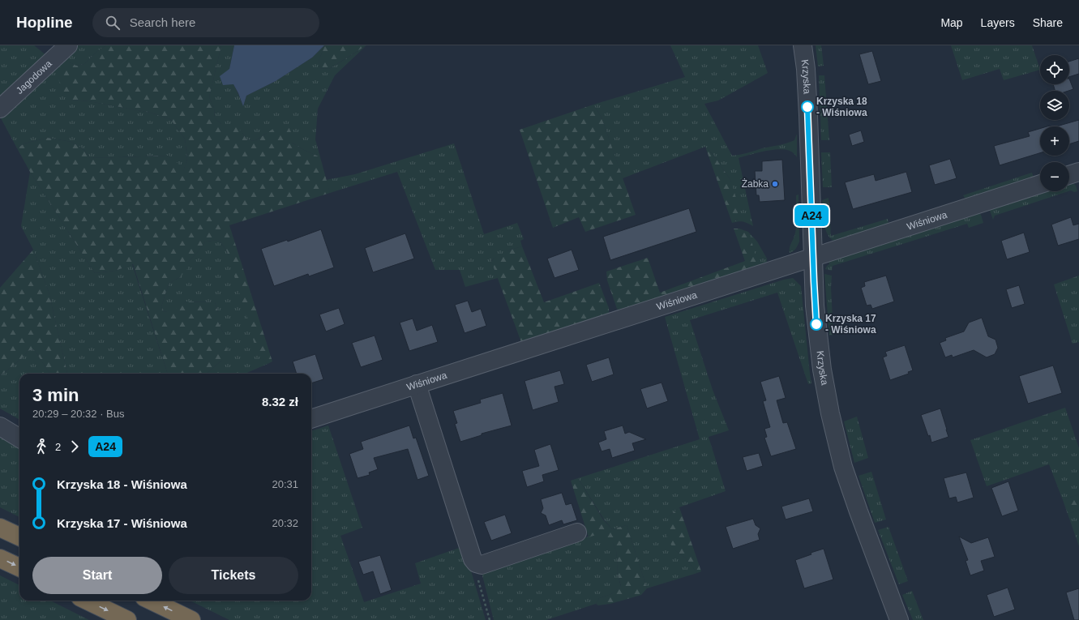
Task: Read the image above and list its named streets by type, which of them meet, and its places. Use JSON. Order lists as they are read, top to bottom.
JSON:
{
  "streets": {
    "street": ["Krzyska", "Jagodowa", "Wiśniowa"]
  },
  "crossings": [
    ["Krzyska", "Wiśniowa"]
  ],
  "places": ["Krzyska 18 - Wiśniowa", "Żabka", "Krzyska 17 - Wiśniowa"],
  "lines": ["bus line A24"],
  "page": {
    "header": "Hopline",
    "search": "Search here",
    "nav": ["Map", "Layers", "Share"],
    "on_map": "A24",
    "map_buttons": ["+", "−"],
    "heading": ["3 min", "20:29 – 20:32 · Bus", "8.32 zł"],
    "legs": ["2", "A24"],
    "list": [
      {
        "name": "Krzyska 18 - Wiśniowa",
        "value": "20:31"
      },
      {
        "name": "Krzyska 17 - Wiśniowa",
        "value": "20:32"
      }
    ],
    "buttons": ["Start", "Tickets"]
  }
}
